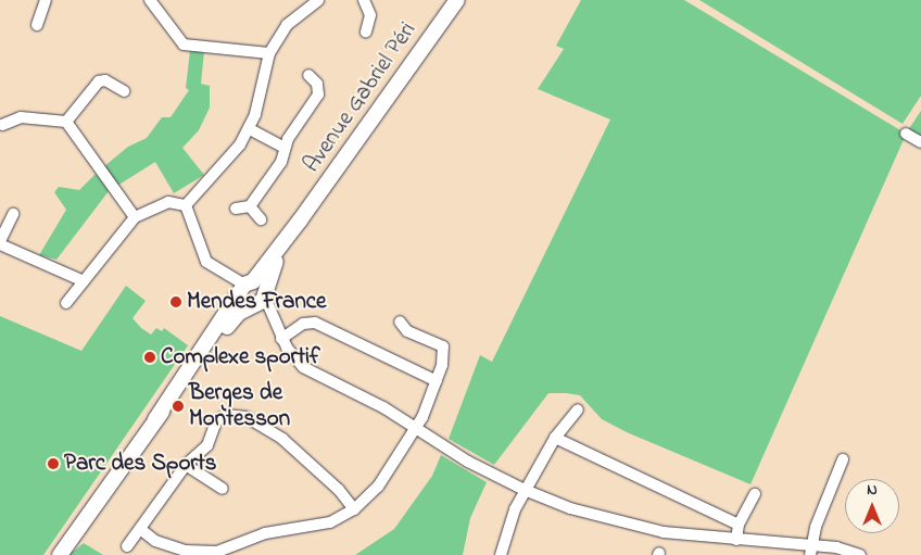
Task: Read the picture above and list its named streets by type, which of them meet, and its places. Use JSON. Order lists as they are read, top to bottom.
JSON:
{
  "streets": {
    "main road": ["Avenue Gabriel Péri"]
  },
  "places": [
    "Mendes France",
    "Complexe sportif",
    "Berges de Montesson",
    "Parc des Sports"
  ],
  "north": "top"
}
